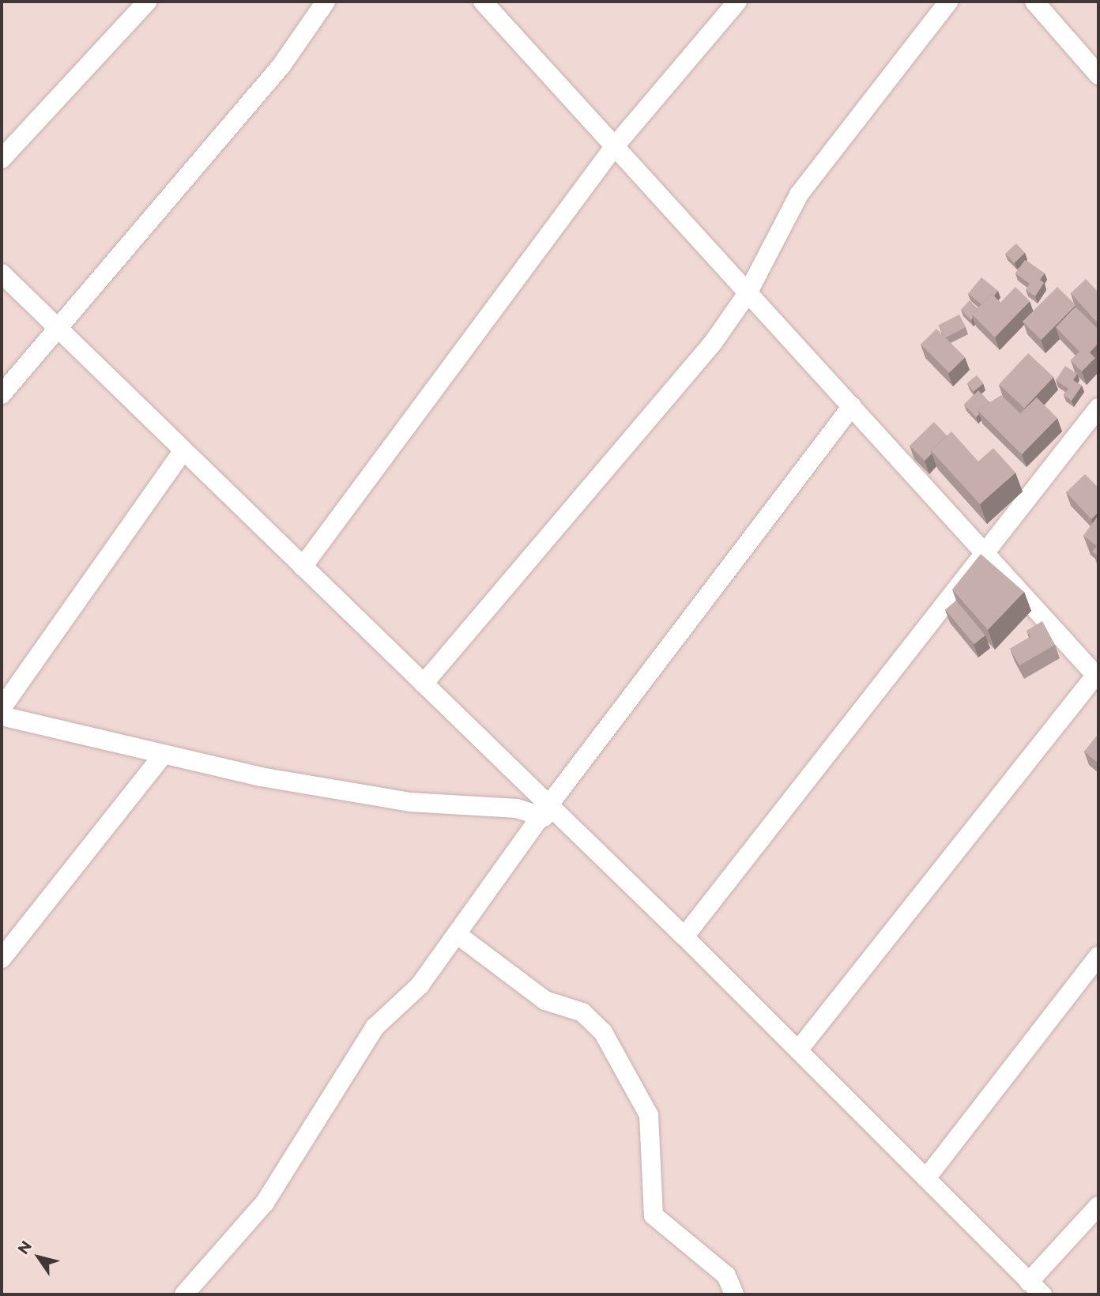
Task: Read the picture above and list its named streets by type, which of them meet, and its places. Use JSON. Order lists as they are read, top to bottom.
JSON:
{
  "north": "top left"
}
